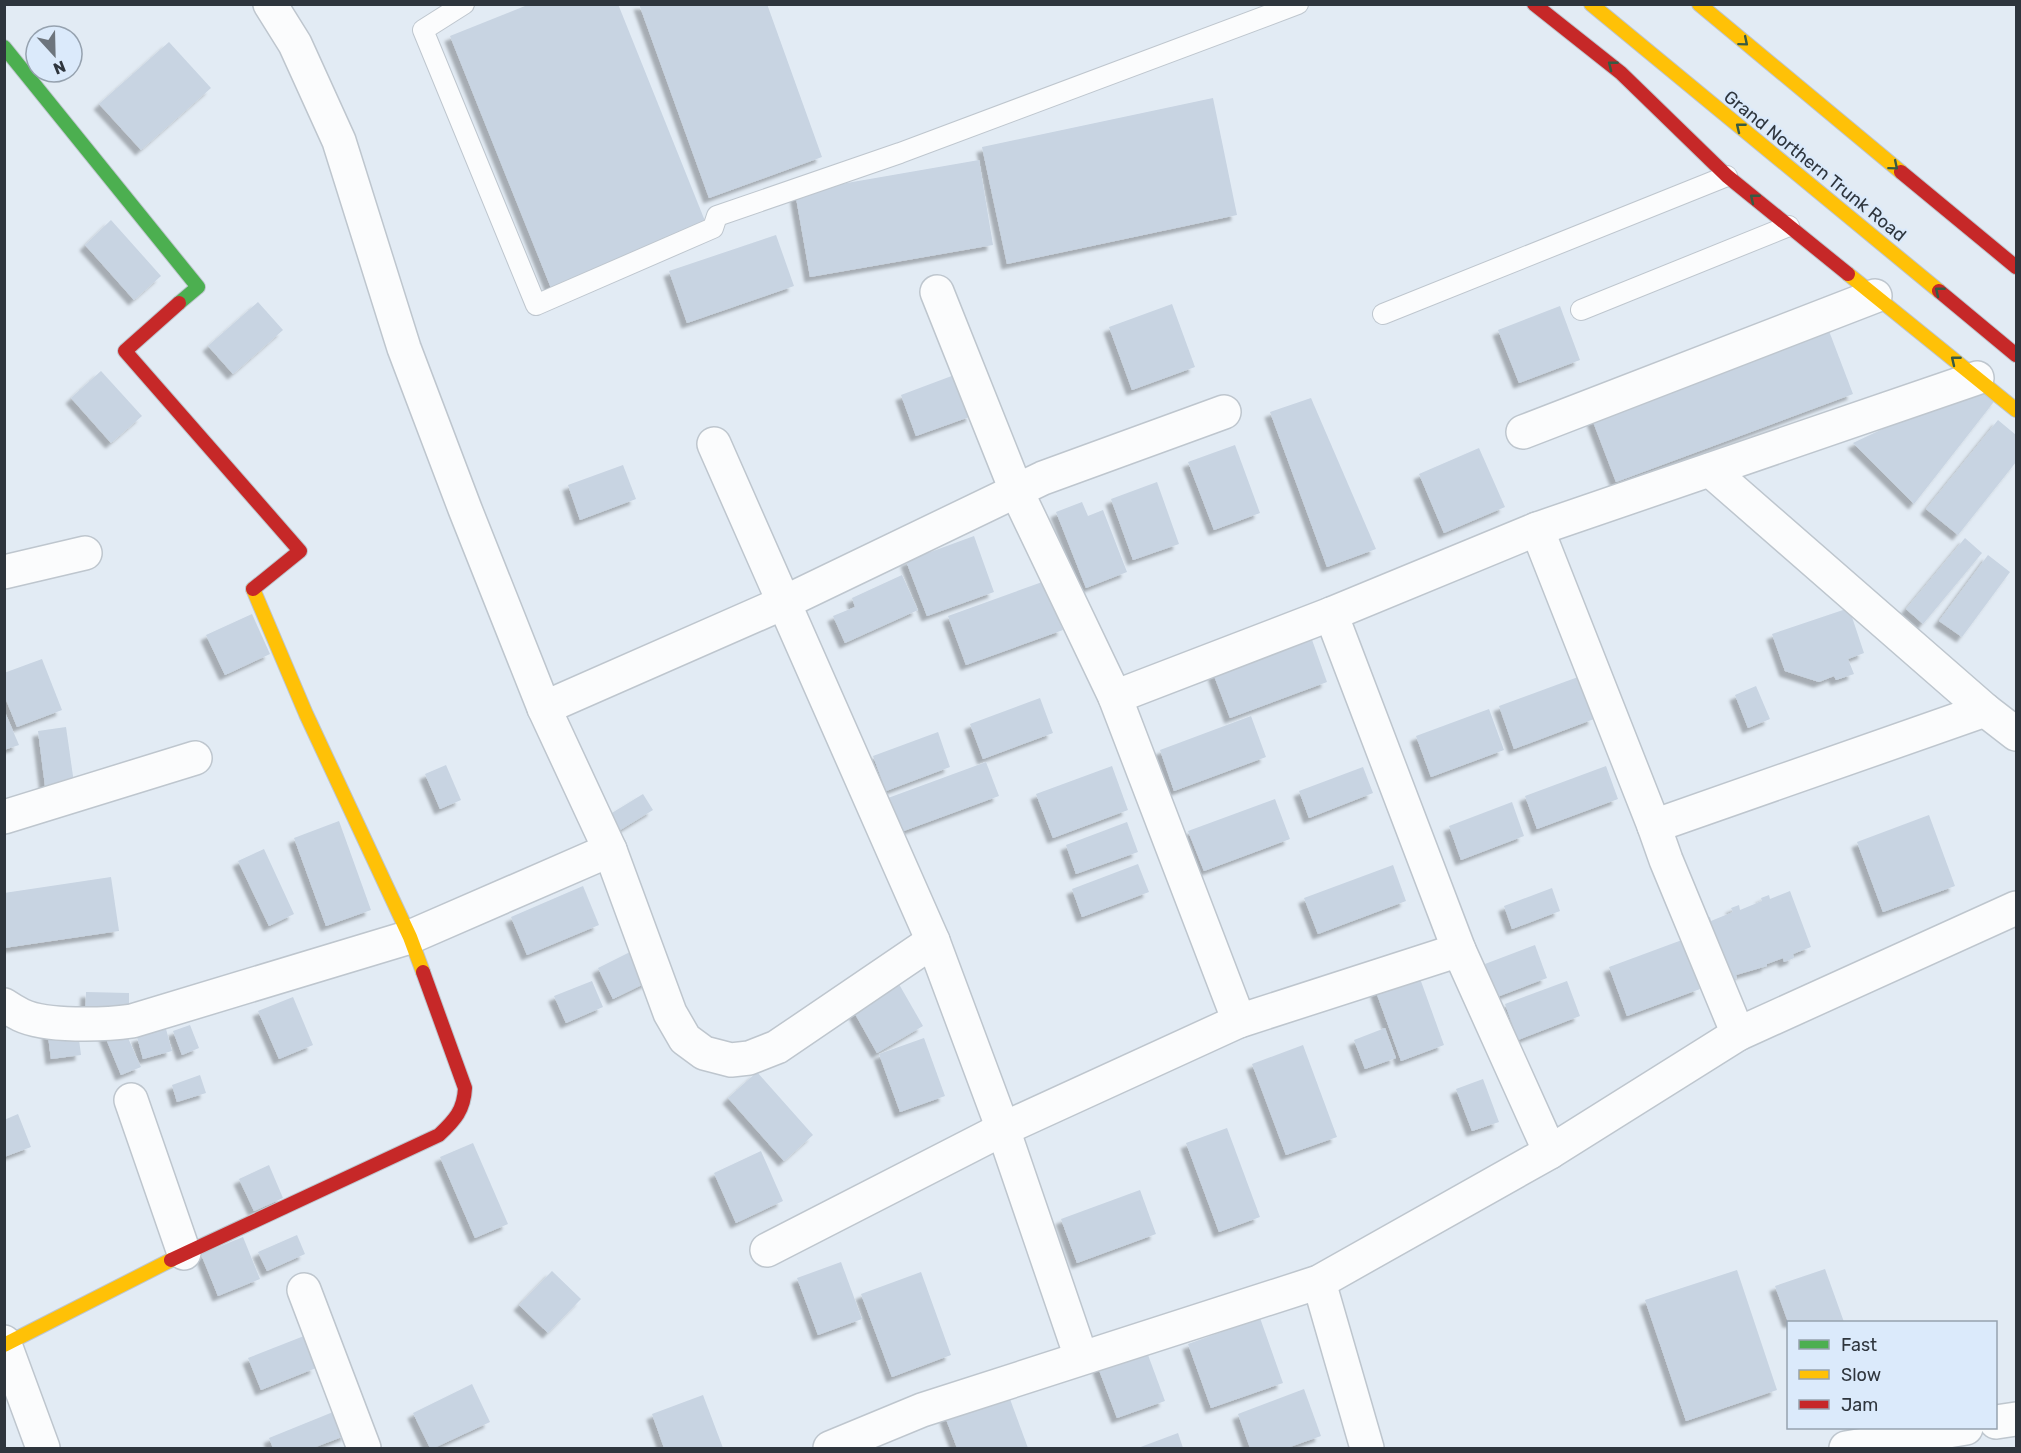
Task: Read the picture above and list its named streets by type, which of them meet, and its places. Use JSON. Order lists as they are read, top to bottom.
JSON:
{
  "streets": {
    "main road": ["Grand Northern Trunk Road"]
  },
  "legend": ["Fast", "Slow", "Jam"],
  "north": "bottom"
}
